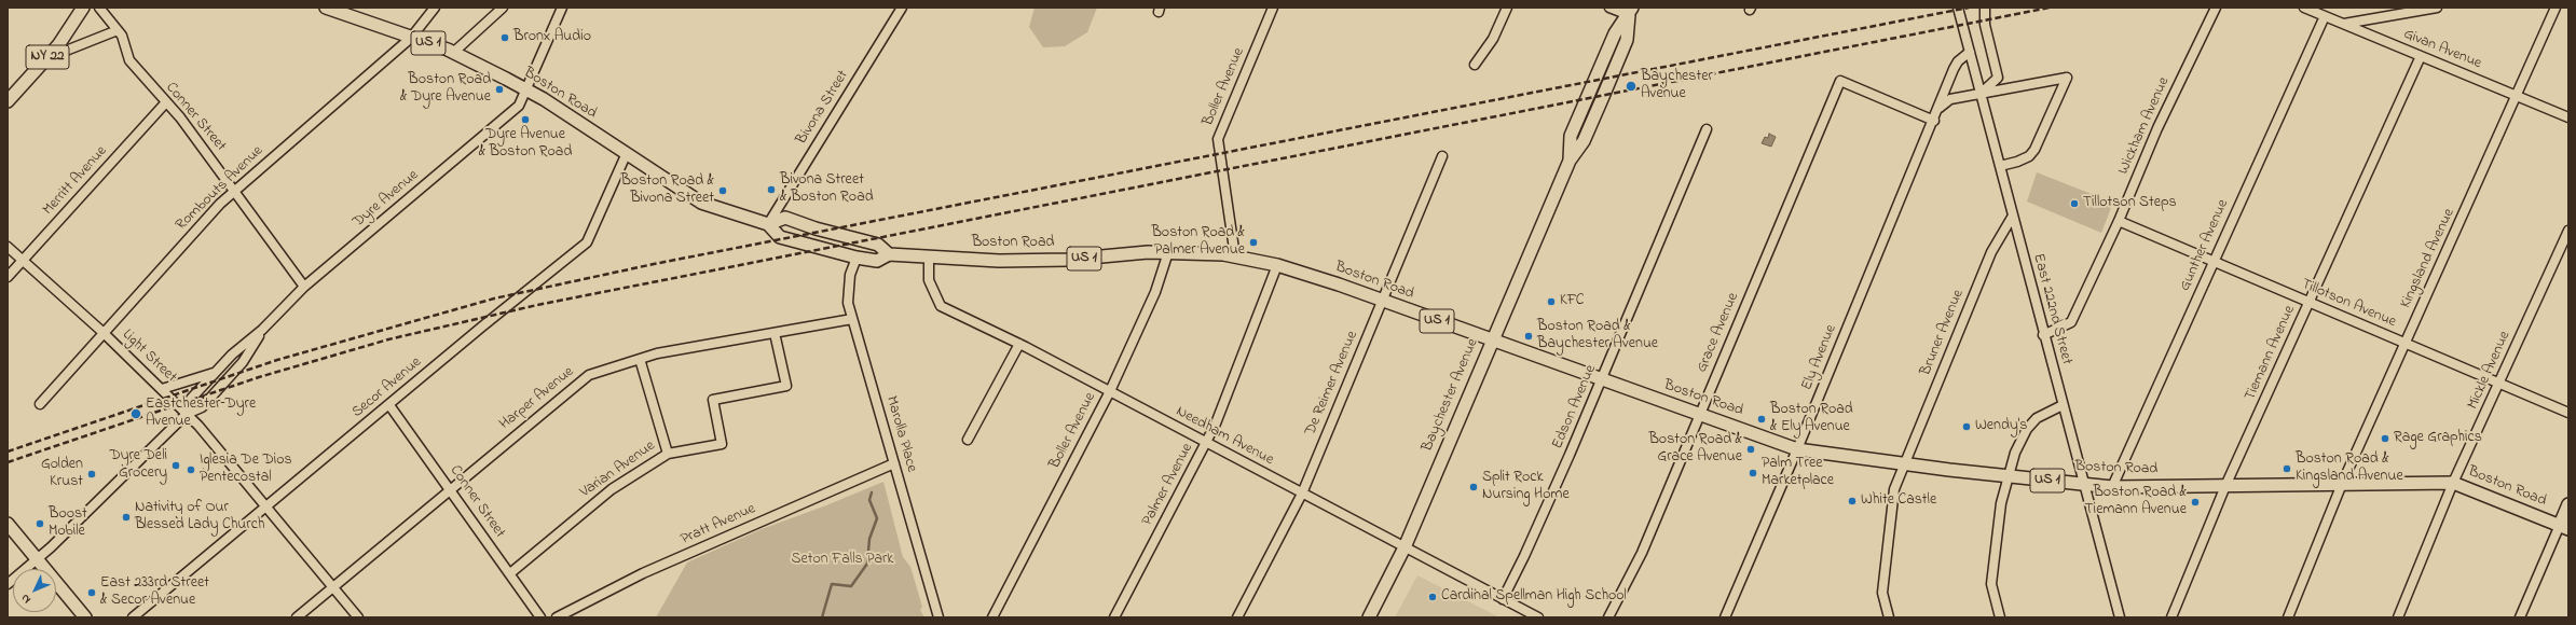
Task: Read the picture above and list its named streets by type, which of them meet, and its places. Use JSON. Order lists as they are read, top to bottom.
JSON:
{
  "streets": {
    "main road": [
      "US 1",
      "NY 22",
      "Boston Road",
      "Baychester Avenue"
    ],
    "street": [
      "Givan Avenue",
      "Boller Avenue",
      "Bivona Street",
      "Conner Street",
      "Wickham Avenue",
      "Merritt Avenue",
      "Rombouts Avenue",
      "Dyre Avenue",
      "Gunther Avenue",
      "Kingsland Avenue",
      "Tillotson Avenue",
      "East 222nd Street",
      "Grace Avenue",
      "Bruner Avenue",
      "Tiemann Avenue",
      "Light Street",
      "Ely Avenue",
      "Mickle Avenue",
      "De Reimer Avenue",
      "Secor Avenue",
      "Harper Avenue",
      "Edson Avenue",
      "Marolla Place",
      "Needham Avenue",
      "Varian Avenue",
      "Palmer Avenue",
      "Pratt Avenue"
    ]
  },
  "crossings": [
    ["Givan Avenue", "Gunther Avenue"],
    ["Givan Avenue", "Kingsland Avenue"],
    ["Givan Avenue", "Tiemann Avenue"],
    ["Boller Avenue", "Boston Road"],
    ["Boller Avenue", "Needham Avenue"],
    ["Boston Road", "Bivona Street"],
    ["Boston Road", "Rombouts Avenue"],
    ["Boston Road", "Dyre Avenue"],
    ["Boston Road", "Gunther Avenue"],
    ["Boston Road", "Kingsland Avenue"],
    ["Boston Road", "East 222nd Street"],
    ["Boston Road", "Grace Avenue"],
    ["Boston Road", "Bruner Avenue"],
    ["Boston Road", "Tiemann Avenue"],
    ["Boston Road", "Ely Avenue"],
    ["Boston Road", "Mickle Avenue"],
    ["Boston Road", "De Reimer Avenue"],
    ["Boston Road", "Secor Avenue"],
    ["Boston Road", "Baychester Avenue"],
    ["Boston Road", "Edson Avenue"],
    ["Boston Road", "Marolla Place"],
    ["Boston Road", "Needham Avenue"],
    ["Boston Road", "Palmer Avenue"],
    ["Conner Street", "Merritt Avenue"],
    ["Conner Street", "Rombouts Avenue"],
    ["Conner Street", "Dyre Avenue"],
    ["Conner Street", "Secor Avenue"],
    ["Conner Street", "Harper Avenue"],
    ["Conner Street", "Varian Avenue"],
    ["Wickham Avenue", "Tillotson Avenue"],
    ["Wickham Avenue", "East 222nd Street"],
    ["Merritt Avenue", "Light Street"],
    ["Rombouts Avenue", "Light Street"],
    ["Dyre Avenue", "Light Street"],
    ["Gunther Avenue", "Tillotson Avenue"],
    ["Kingsland Avenue", "Tillotson Avenue"],
    ["Tillotson Avenue", "Tiemann Avenue"],
    ["Tillotson Avenue", "Mickle Avenue"],
    ["East 222nd Street", "Bruner Avenue"],
    ["East 222nd Street", "Ely Avenue"],
    ["Grace Avenue", "Ely Avenue"],
    ["Light Street", "Secor Avenue"],
    ["Light Street", "Harper Avenue"],
    ["De Reimer Avenue", "Needham Avenue"],
    ["Baychester Avenue", "Needham Avenue"],
    ["Harper Avenue", "Marolla Place"],
    ["Harper Avenue", "Varian Avenue"],
    ["Edson Avenue", "Needham Avenue"],
    ["Marolla Place", "Pratt Avenue"],
    ["Needham Avenue", "Palmer Avenue"]
  ],
  "parks": ["Seton Falls Park"],
  "places": [
    "Bronx Audio",
    "Baychester Avenue",
    "Boston Road & Dyre Avenue",
    "Dyre Avenue & Boston Road",
    "Bivona Street & Boston Road",
    "Boston Road & Bivona Street",
    "Tillotson Steps",
    "Boston Road & Palmer Avenue",
    "KFC",
    "Boston Road & Baychester Avenue",
    "Eastchester–Dyre Avenue",
    "Boston Road & Ely Avenue",
    "Wendy's",
    "Rage Graphics",
    "Boston Road & Grace Avenue",
    "Dyre Deli Grocery",
    "Boston Road & Kingsland Avenue",
    "Iglesia De Dios Pentecostal",
    "Palm Tree Marketplace",
    "Golden Krust",
    "Split Rock Nursing Home",
    "White Castle",
    "Boston Road & Tiemann Avenue",
    "Nativity of Our Blessed Lady Church",
    "Boost Mobile",
    "East 233rd Street & Secor Avenue",
    "Cardinal Spellman High School"
  ],
  "north": "bottom left"
}
